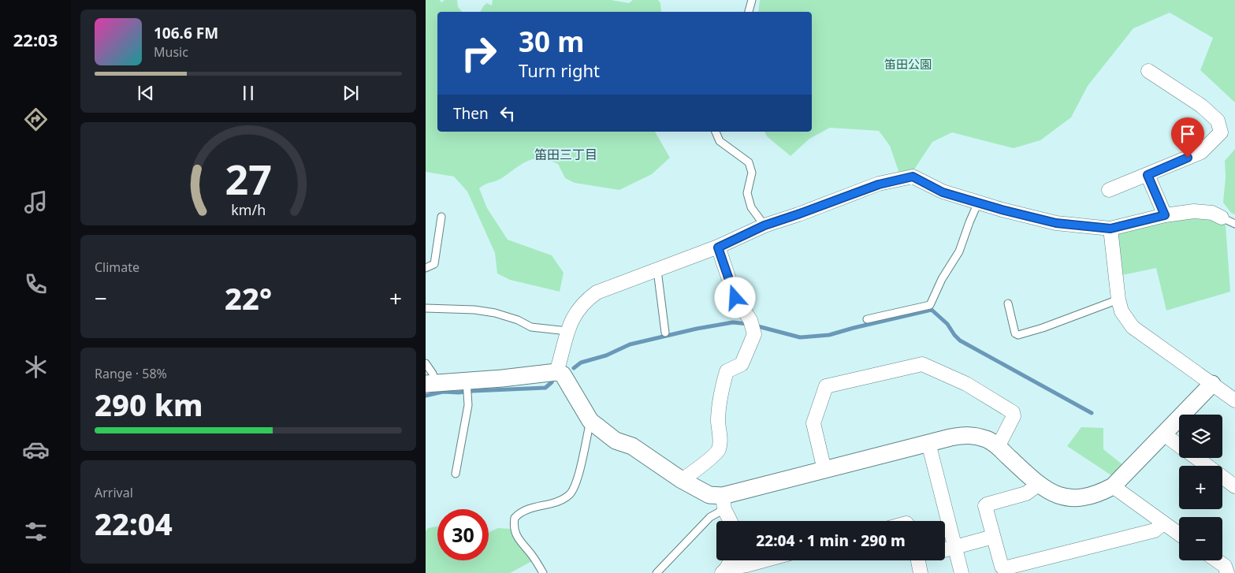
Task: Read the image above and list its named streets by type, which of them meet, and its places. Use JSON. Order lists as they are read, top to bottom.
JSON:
{
  "districts": ["笛田三丁目"],
  "parks": ["笛田公園"],
  "page": {
    "tabs": "22:03",
    "turn": ["30 m", "Turn right"],
    "song": ["106.6 FM", "Music"],
    "then": "Then",
    "tile": [
      "Climate",
      ["Range · 58%", "290 km"],
      ["Arrival", "22:04"]
    ],
    "heat": ["−", "22°", "+"],
    "map_buttons": ["+", "−"],
    "limit": "30",
    "trip": "22:04 · 1 min · 290 m",
    "gauge": ["27", "km/h"]
  }
}
